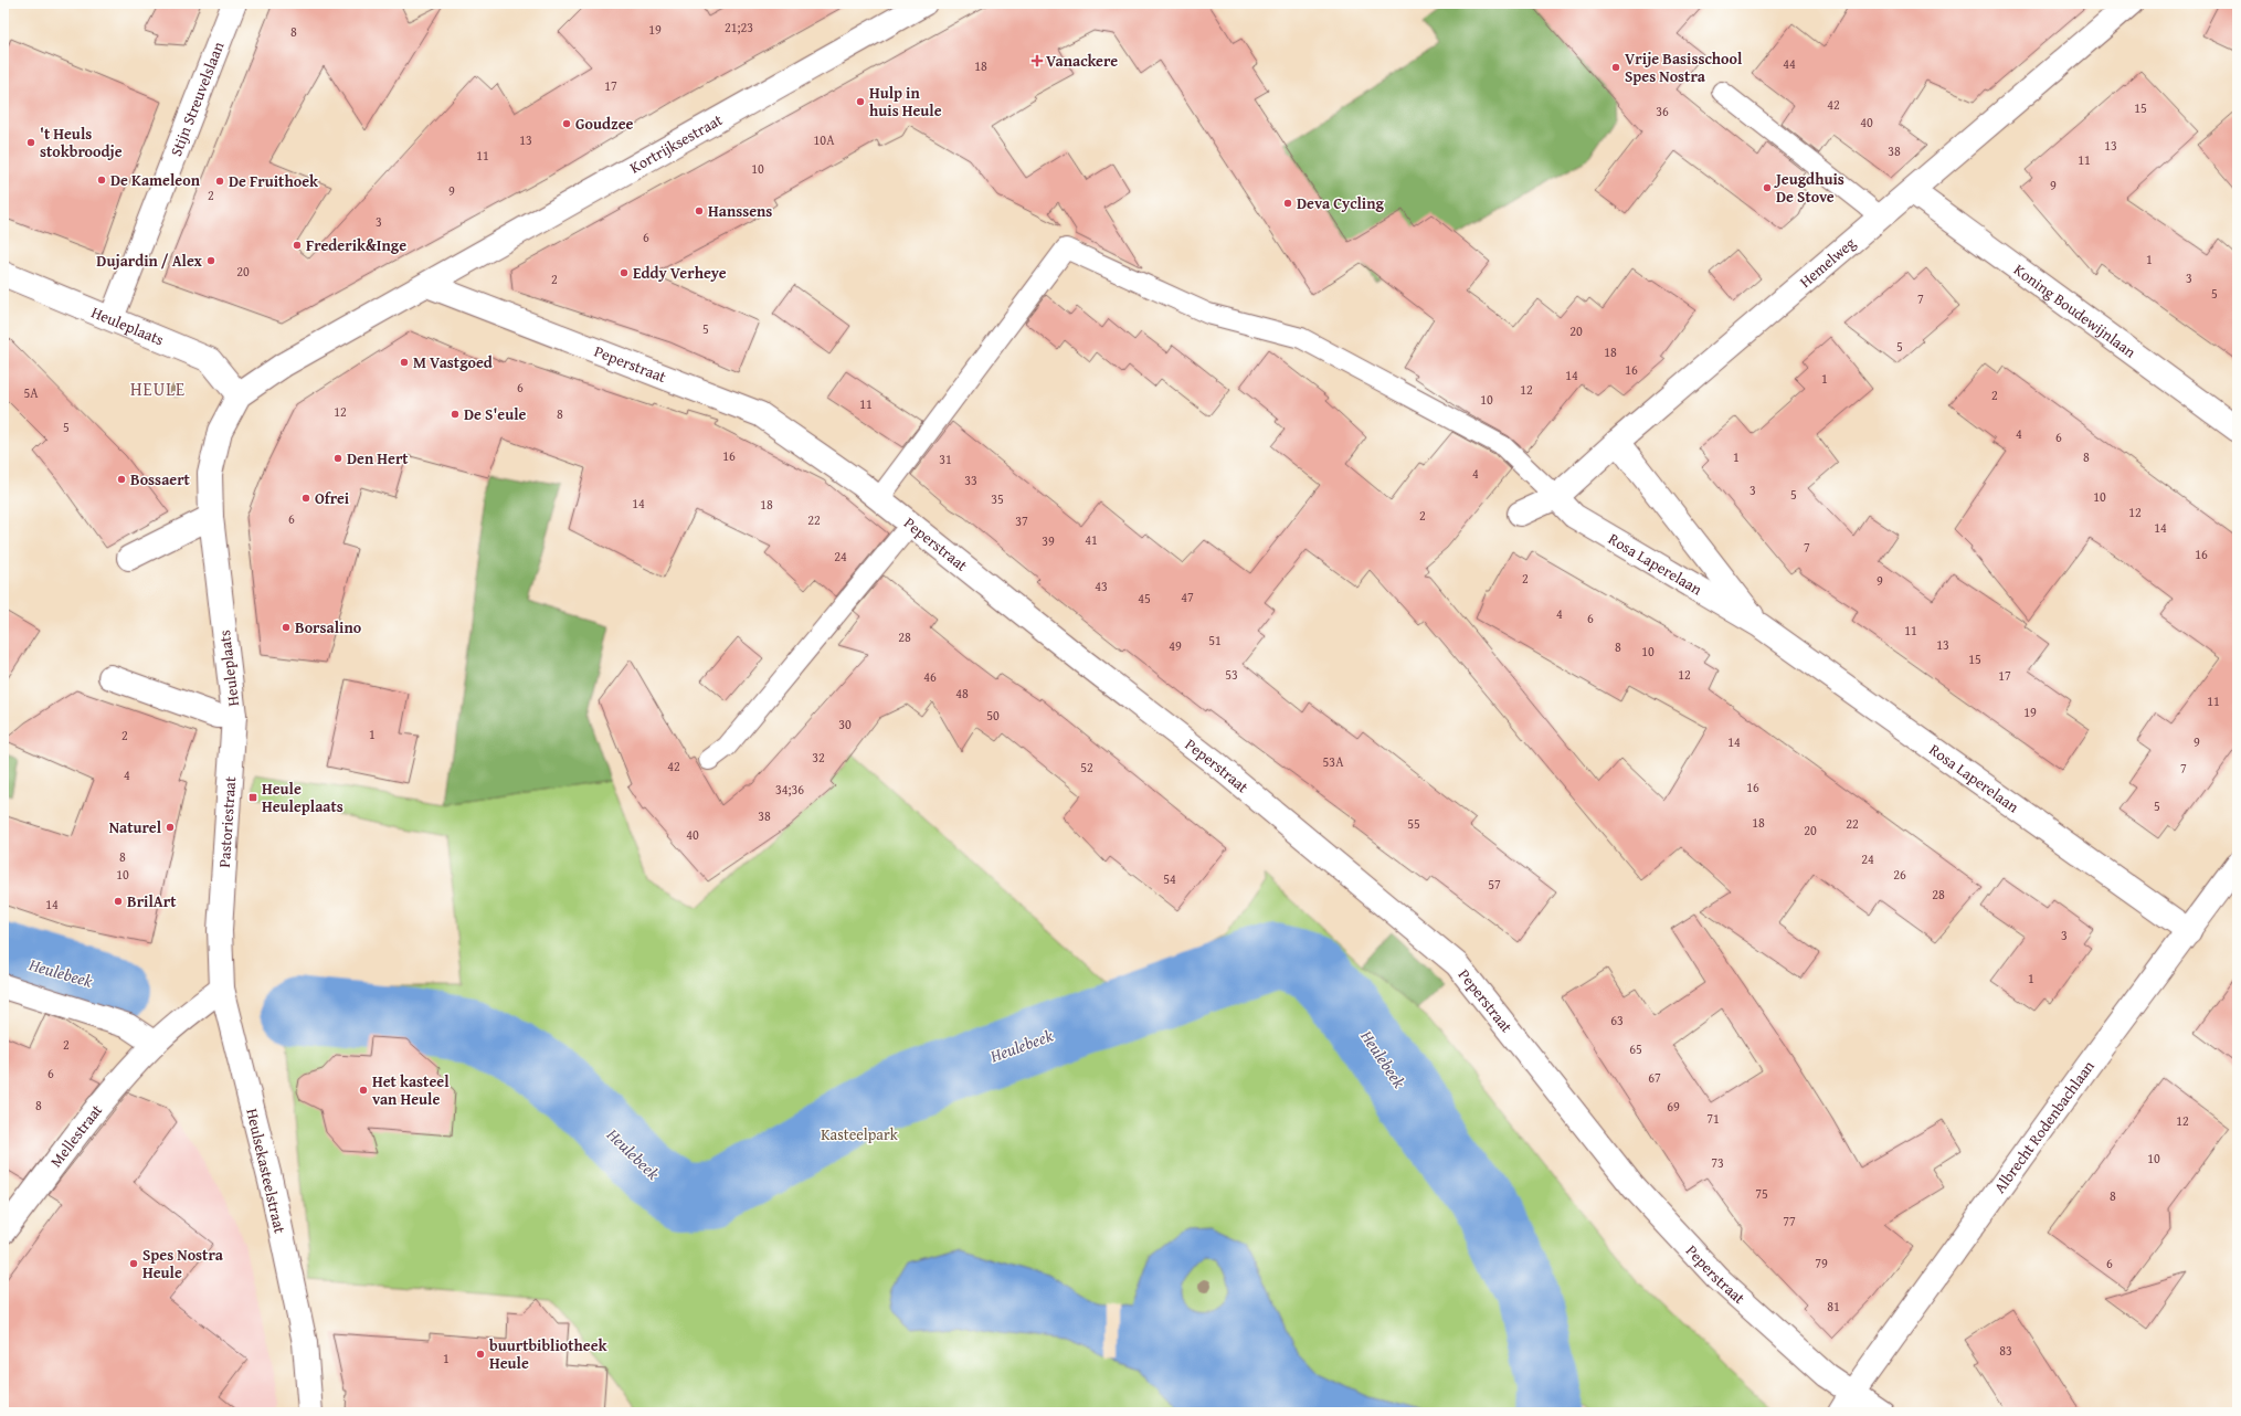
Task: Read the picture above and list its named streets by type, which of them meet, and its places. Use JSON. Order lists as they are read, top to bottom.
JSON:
{
  "streets": {
    "street": [
      "Stijn Streuvelslaan",
      "Kortrijksestraat",
      "Hemelweg",
      "Koning Boudewijnlaan",
      "Heuleplaats",
      "Peperstraat",
      "Rosa Laperelaan",
      "Pastoriestraat",
      "Albrecht Rodenbachlaan",
      "Mellestraat",
      "Heulsekasteelstraat"
    ]
  },
  "crossings": [
    ["Stijn Streuvelslaan", "Heuleplaats"],
    ["Kortrijksestraat", "Heuleplaats"],
    ["Kortrijksestraat", "Peperstraat"],
    ["Hemelweg", "Koning Boudewijnlaan"],
    ["Hemelweg", "Rosa Laperelaan"],
    ["Heuleplaats", "Peperstraat"],
    ["Heuleplaats", "Pastoriestraat"],
    ["Peperstraat", "Albrecht Rodenbachlaan"],
    ["Rosa Laperelaan", "Albrecht Rodenbachlaan"],
    ["Pastoriestraat", "Heulsekasteelstraat"],
    ["Mellestraat", "Heulsekasteelstraat"]
  ],
  "districts": ["HEULE"],
  "water": ["Heulebeek"],
  "parks": ["Kasteelpark"],
  "places": {
    "health": ["Vanackere"],
    "other": [
      "Vrije Basisschool Spes Nostra",
      "Hulp in huis Heule",
      "Goudzee",
      "'t Heuls stokbroodje",
      "De Kameleon",
      "De Fruithoek",
      "Jeugdhuis De Stove",
      "Deva Cycling",
      "Hanssens",
      "Frederik&Inge",
      "Dujardin / Alex",
      "Eddy Verheye",
      "M Vastgoed",
      "De S'eule",
      "Den Hert",
      "Bossaert",
      "Ofrei",
      "Borsalino",
      "Naturel",
      "BrilArt",
      "Het kasteel van Heule",
      "Spes Nostra Heule",
      "buurtbibliotheek Heule"
    ],
    "transit": ["Heule Heuleplaats"]
  },
  "house_numbers": [
    "21;23",
    "19",
    "8",
    "44",
    "18",
    "17",
    "42",
    "15",
    "36",
    "40",
    "13",
    "10A",
    "13",
    "38",
    "11",
    "11",
    "10",
    "9",
    "9",
    "2",
    "3",
    "6",
    "1",
    "20",
    "3",
    "2",
    "5",
    "7",
    "5",
    "20",
    "5",
    "18",
    "16",
    "14",
    "1",
    "6",
    "12",
    "5A",
    "2",
    "10",
    "11",
    "12",
    "8",
    "5",
    "4",
    "6",
    "16",
    "1",
    "8",
    "31",
    "4",
    "33",
    "3",
    "5",
    "10",
    "35",
    "14",
    "18",
    "12",
    "2",
    "6",
    "22",
    "37",
    "14",
    "41",
    "39",
    "7",
    "16",
    "24",
    "2",
    "9",
    "43",
    "47",
    "45",
    "4",
    "6",
    "11",
    "28",
    "51",
    "13",
    "49",
    "8",
    "10",
    "15",
    "53",
    "12",
    "17",
    "46",
    "48",
    "11",
    "19",
    "50",
    "30",
    "1",
    "2",
    "14",
    "9",
    "32",
    "53A",
    "42",
    "52",
    "7",
    "4",
    "16",
    "34;36",
    "5",
    "38",
    "18",
    "55",
    "22",
    "20",
    "40",
    "8",
    "24",
    "10",
    "26",
    "54",
    "57",
    "28",
    "14",
    "3",
    "1",
    "63",
    "2",
    "65",
    "6",
    "67",
    "8",
    "69",
    "71",
    "12",
    "10",
    "73",
    "75",
    "8",
    "77",
    "79",
    "6",
    "81",
    "83",
    "1"
  ]
}
